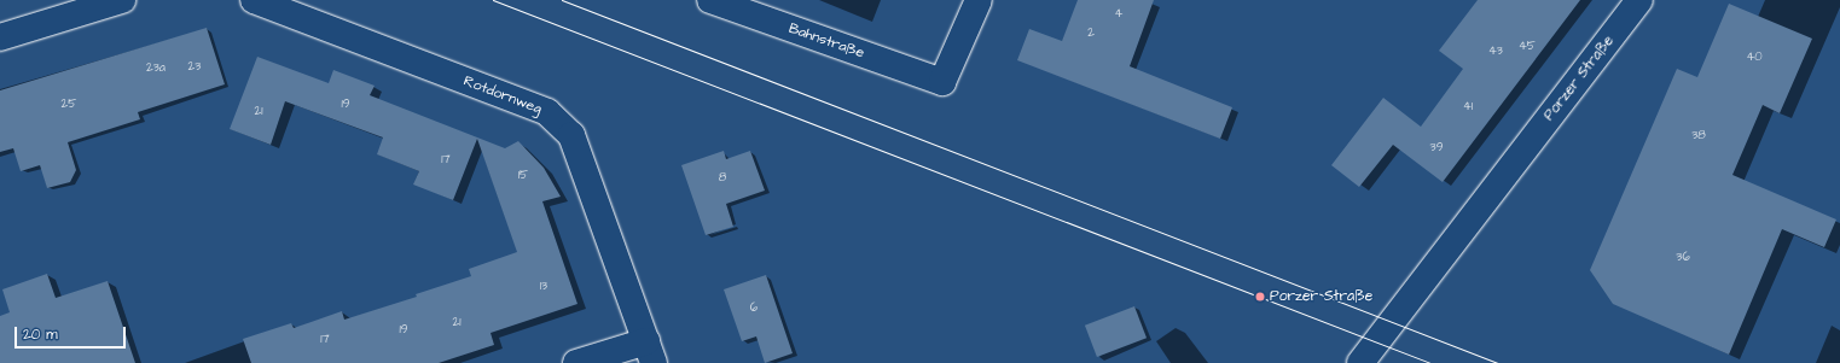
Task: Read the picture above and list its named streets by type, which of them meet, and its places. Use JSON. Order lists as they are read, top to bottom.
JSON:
{
  "streets": {
    "street": ["Bahnstraße", "Porzer Straße", "Rotdornweg"]
  },
  "places": ["Porzer Straße"],
  "house_numbers": [
    "4",
    "2",
    "45",
    "43",
    "40",
    "23",
    "23a",
    "25",
    "19",
    "41",
    "21",
    "38",
    "39",
    "17",
    "15",
    "8",
    "36",
    "13",
    "6",
    "21",
    "19",
    "17"
  ],
  "scale_bar": "20 m"
}
